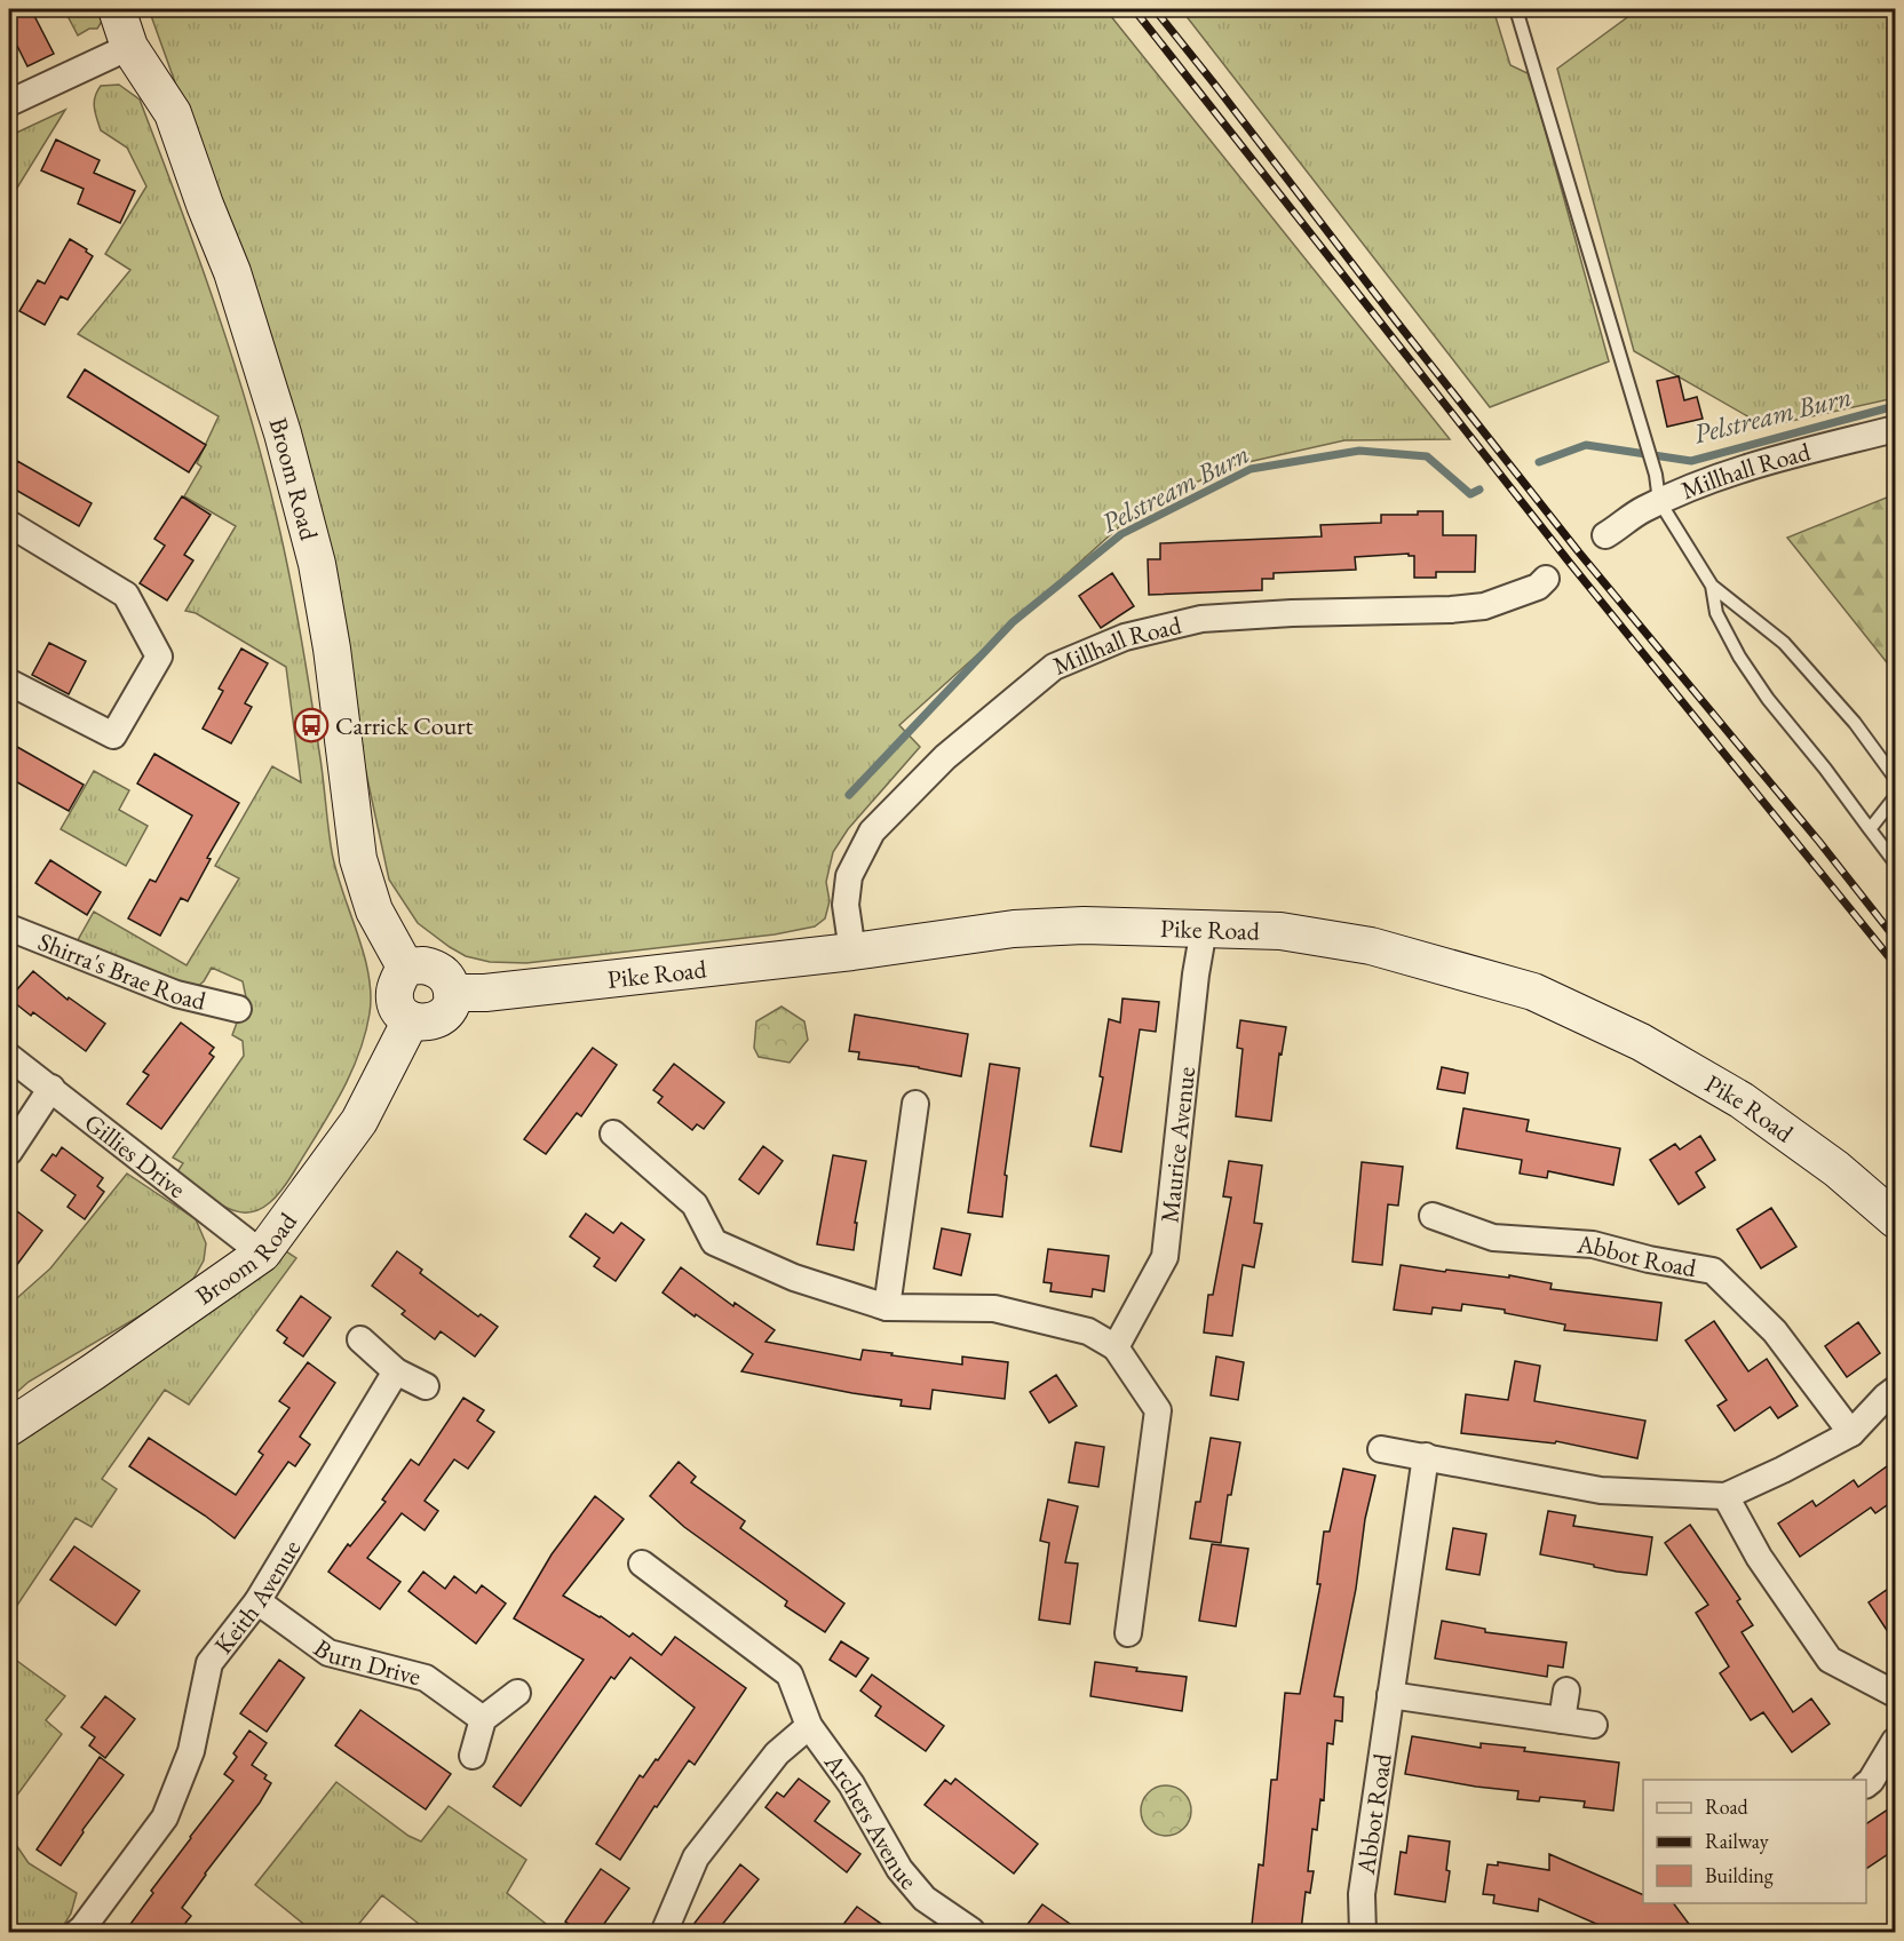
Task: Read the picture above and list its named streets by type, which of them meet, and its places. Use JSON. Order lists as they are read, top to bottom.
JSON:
{
  "streets": {
    "street": [
      "Millhall Road",
      "Broom Road",
      "Pike Road",
      "Shirra's Brae Road",
      "Maurice Avenue",
      "Gillies Drive",
      "Abbot Road",
      "Keith Avenue",
      "Burn Drive",
      "Archers Avenue"
    ]
  },
  "crossings": [
    ["Millhall Road", "Pike Road"],
    ["Broom Road", "Pike Road"],
    ["Broom Road", "Gillies Drive"],
    ["Pike Road", "Maurice Avenue"],
    ["Keith Avenue", "Burn Drive"]
  ],
  "water": ["Pelstream Burn"],
  "places": {
    "bus stop": ["Carrick Court"]
  },
  "legend": ["Road", "Railway", "Building"]
}
